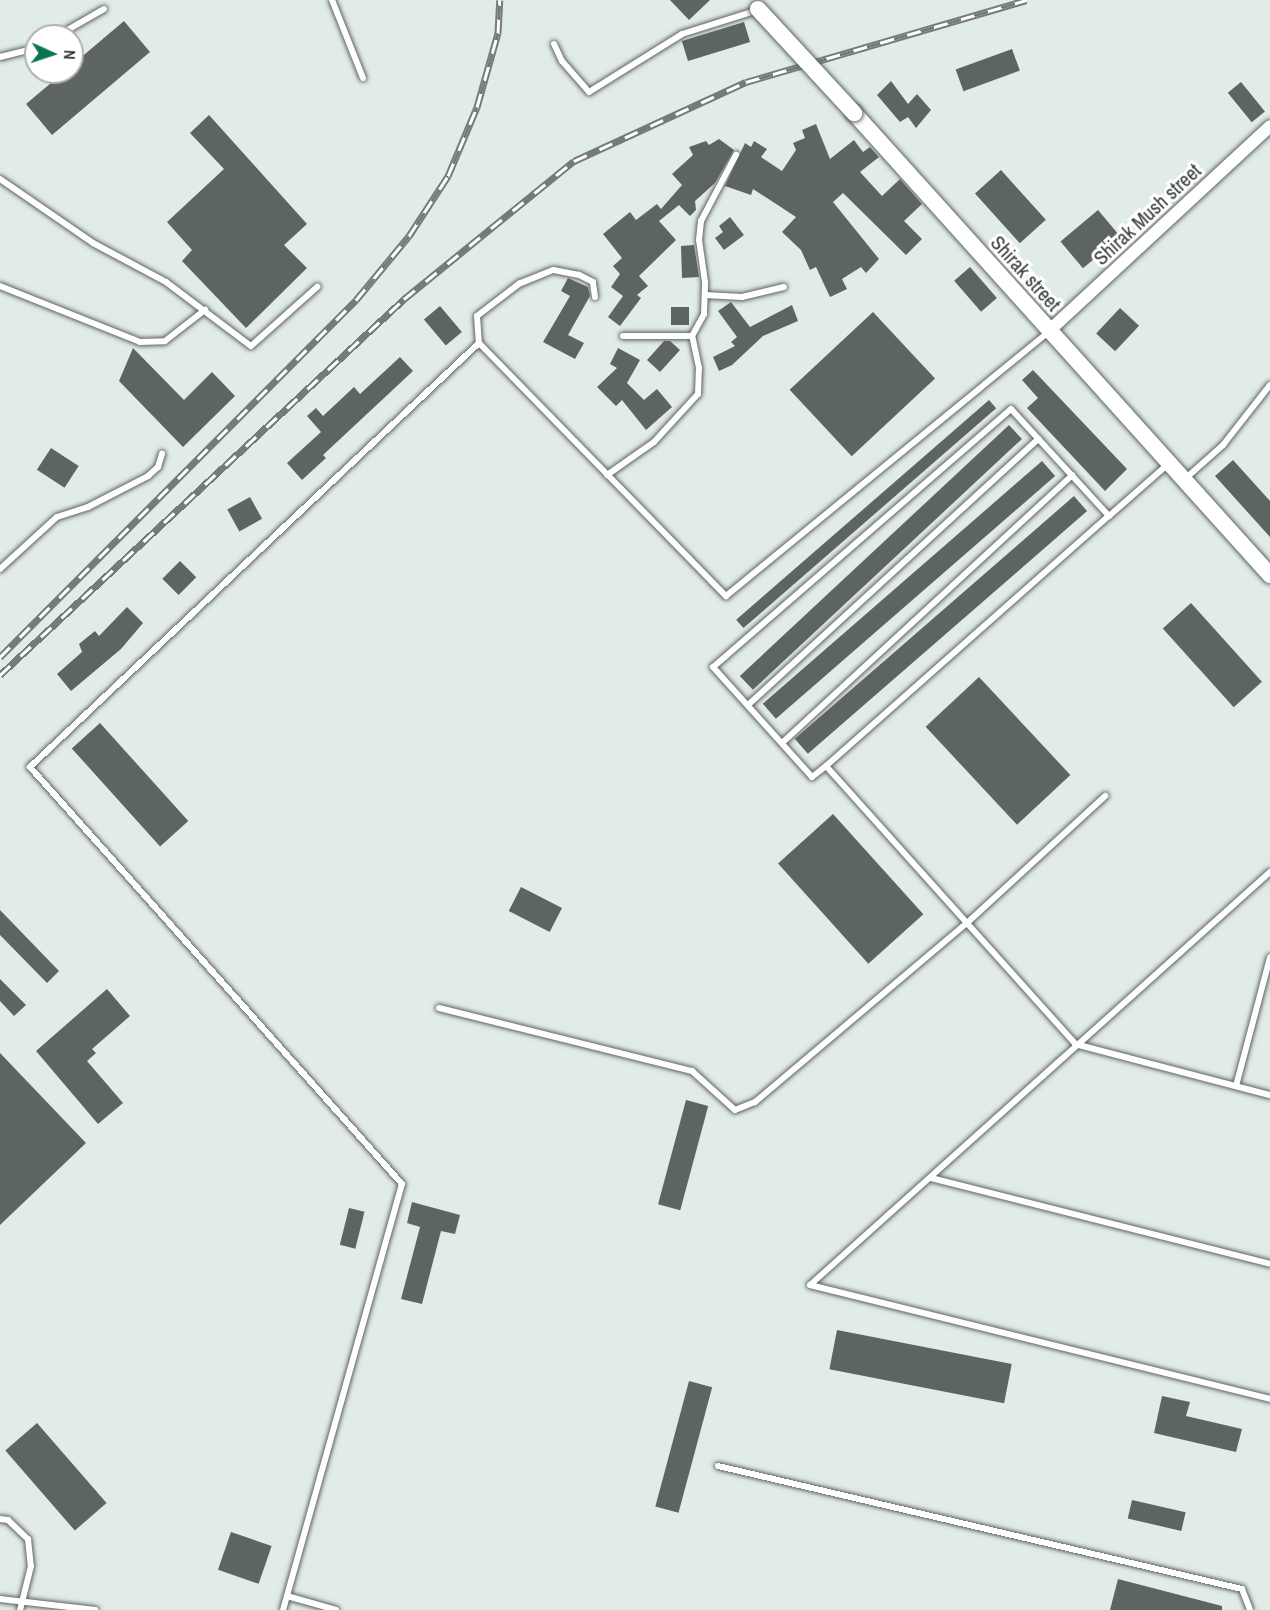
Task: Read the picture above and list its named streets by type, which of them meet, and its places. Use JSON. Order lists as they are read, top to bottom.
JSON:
{
  "streets": {
    "main road": ["Shirak street"],
    "street": ["Shirak Mush street"]
  },
  "crossings": [
    ["Shirak Mush street", "Shirak street"]
  ],
  "north": "right"
}
